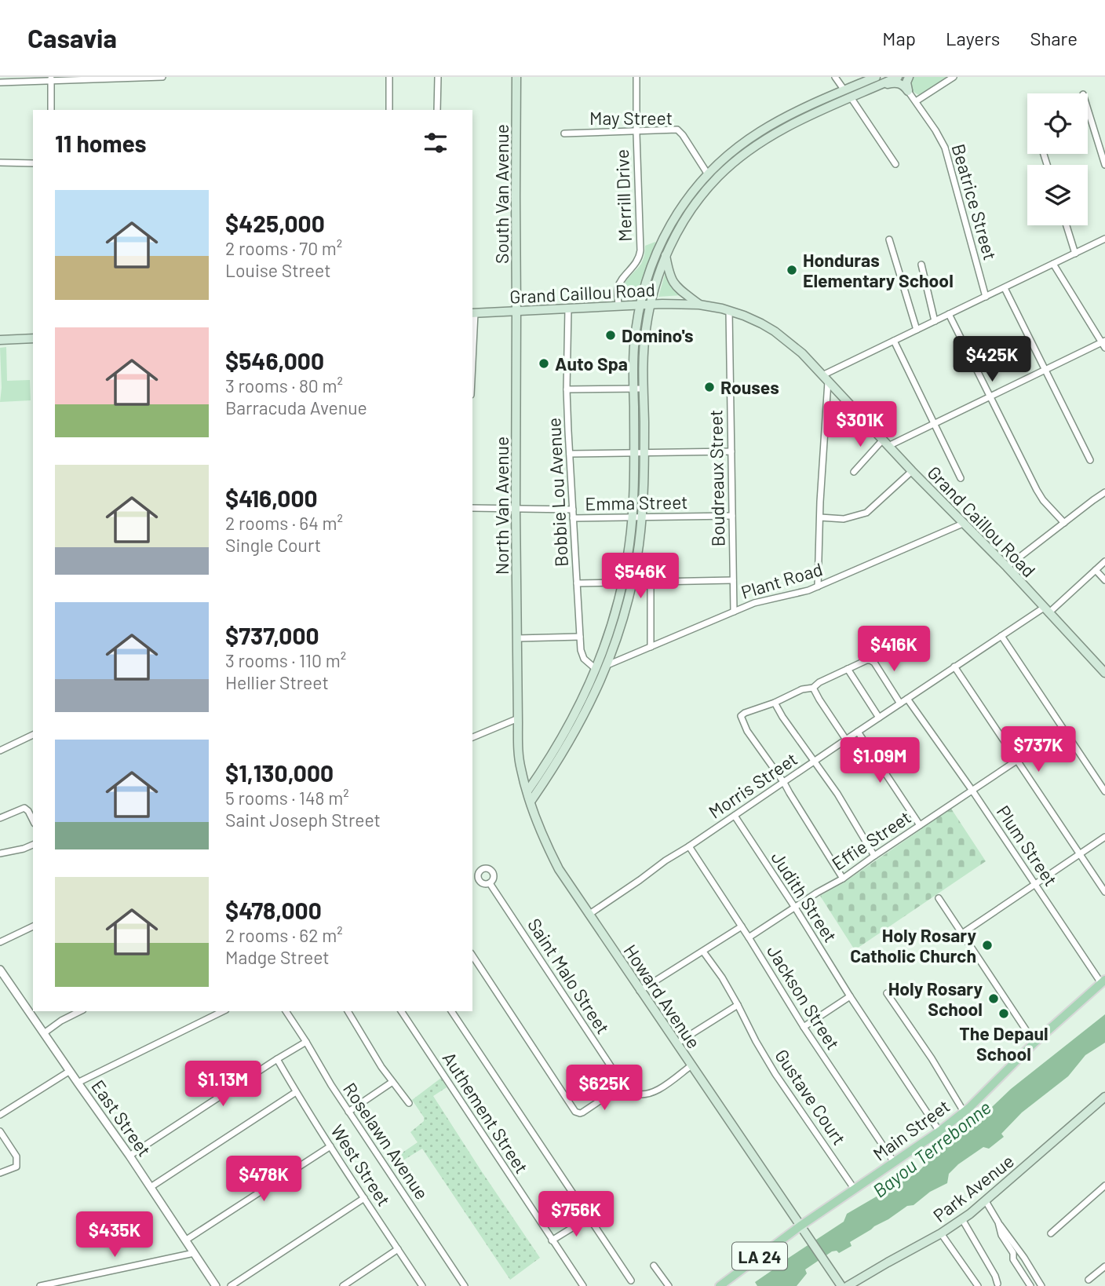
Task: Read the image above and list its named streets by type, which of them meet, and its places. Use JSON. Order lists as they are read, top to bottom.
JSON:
{
  "streets": {
    "main road": [
      "South Van Avenue",
      "Grand Caillou Road",
      "North Van Avenue",
      "Howard Avenue",
      "Main Street",
      "Park Avenue",
      "LA 24"
    ],
    "street": [
      "May Street",
      "Merrill Drive",
      "Beatrice Street",
      "Boudreaux Street",
      "Bobbie Lou Avenue",
      "Emma Street",
      "Plant Road",
      "Morris Street",
      "Effie Street",
      "Plum Street",
      "Judith Street",
      "Saint Malo Street",
      "Jackson Street",
      "Gustave Court",
      "Authement Street",
      "East Street",
      "Roselawn Avenue",
      "West Street"
    ]
  },
  "crossings": [
    ["May Street", "Merrill Drive"],
    ["South Van Avenue", "Grand Caillou Road"],
    ["South Van Avenue", "North Van Avenue"],
    ["Merrill Drive", "Grand Caillou Road"],
    ["Grand Caillou Road", "Boudreaux Street"],
    ["Grand Caillou Road", "Bobbie Lou Avenue"],
    ["Grand Caillou Road", "North Van Avenue"],
    ["Grand Caillou Road", "Plant Road"],
    ["Grand Caillou Road", "Morris Street"],
    ["Boudreaux Street", "Emma Street"],
    ["Boudreaux Street", "Plant Road"],
    ["Bobbie Lou Avenue", "Emma Street"],
    ["North Van Avenue", "Howard Avenue"],
    ["Morris Street", "Plum Street"],
    ["Morris Street", "Judith Street"],
    ["Morris Street", "Howard Avenue"],
    ["Morris Street", "Jackson Street"],
    ["Effie Street", "Plum Street"],
    ["Effie Street", "Judith Street"],
    ["Effie Street", "Jackson Street"],
    ["Plum Street", "Main Street"],
    ["Judith Street", "Main Street"],
    ["Howard Avenue", "Main Street"],
    ["Jackson Street", "Main Street"],
    ["Gustave Court", "Main Street"]
  ],
  "water": ["Bayou Terrebonne"],
  "places": [
    "Honduras Elementary School",
    "Domino's",
    "Auto Spa",
    "Rouses",
    "Holy Rosary Catholic Church",
    "Holy Rosary School",
    "The Depaul School"
  ],
  "page": {
    "header": "Casavia",
    "nav": ["Map", "Layers", "Share"],
    "heading": "11 homes",
    "list": [
      {
        "name": "$425,000",
        "note": "2 rooms · 70 m² · Louise Street"
      },
      {
        "name": "$546,000",
        "note": "3 rooms · 80 m² · Barracuda Avenue"
      },
      {
        "name": "$416,000",
        "note": "2 rooms · 64 m² · Single Court"
      },
      {
        "name": "$737,000",
        "note": "3 rooms · 110 m² · Hellier Street"
      },
      {
        "name": "$1,130,000",
        "note": "5 rooms · 148 m² · Saint Joseph Street"
      },
      {
        "name": "$478,000",
        "note": "2 rooms · 62 m² · Madge Street"
      }
    ],
    "price": [
      "$425K",
      "$301K",
      "$546K",
      "$416K",
      "$737K",
      "$1.09M",
      "$1.13M",
      "$625K",
      "$478K",
      "$756K",
      "$435K"
    ]
  }
}
